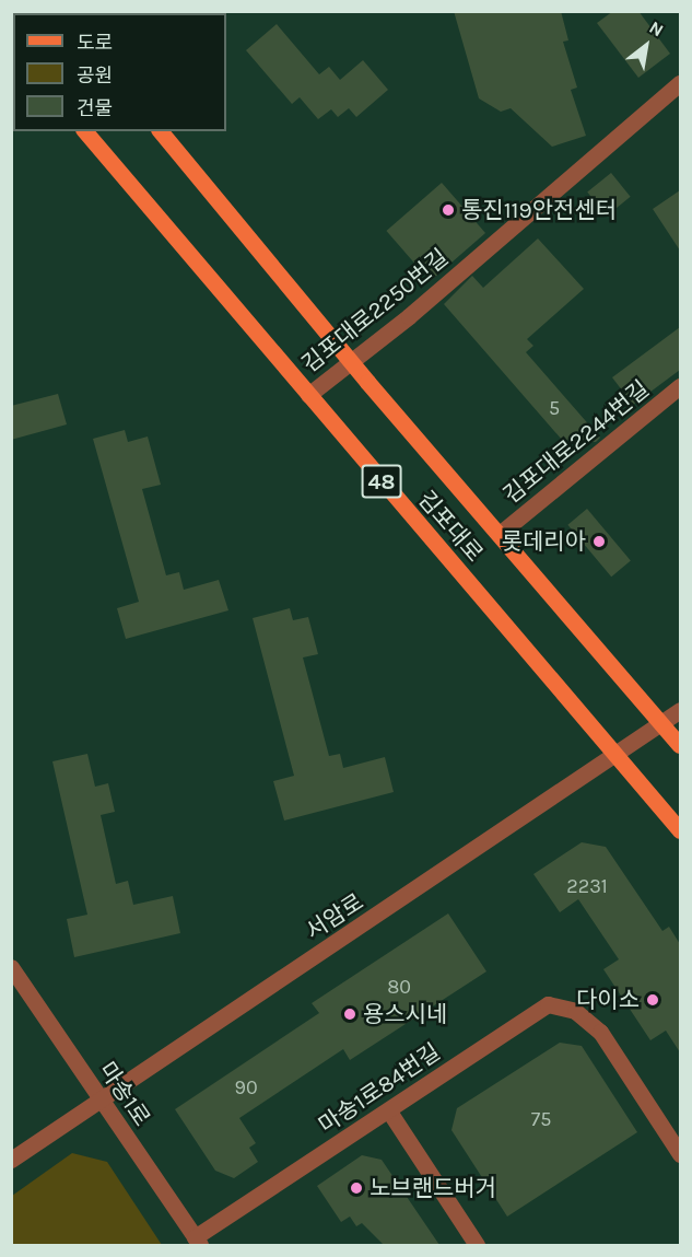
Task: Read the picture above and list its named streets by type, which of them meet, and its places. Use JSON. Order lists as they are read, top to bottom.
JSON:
{
  "streets": {
    "main road": ["48", "김포대로"],
    "street": [
      "김포대로2250번길",
      "김포대로2244번길",
      "서암로",
      "마송1로84번길",
      "마송1로"
    ]
  },
  "crossings": [
    ["김포대로2250번길", "김포대로"],
    ["김포대로2244번길", "김포대로"],
    ["김포대로", "서암로"],
    ["서암로", "마송1로"],
    ["마송1로84번길", "마송1로"]
  ],
  "places": [
    "통진119안전센터",
    "롯데리아",
    "다이소",
    "용스시네",
    "노브랜드버거"
  ],
  "house_numbers": [
    "5",
    "2231",
    "80",
    "90",
    "75"
  ],
  "legend": ["도로", "공원", "건물"],
  "north": "top right"
}
